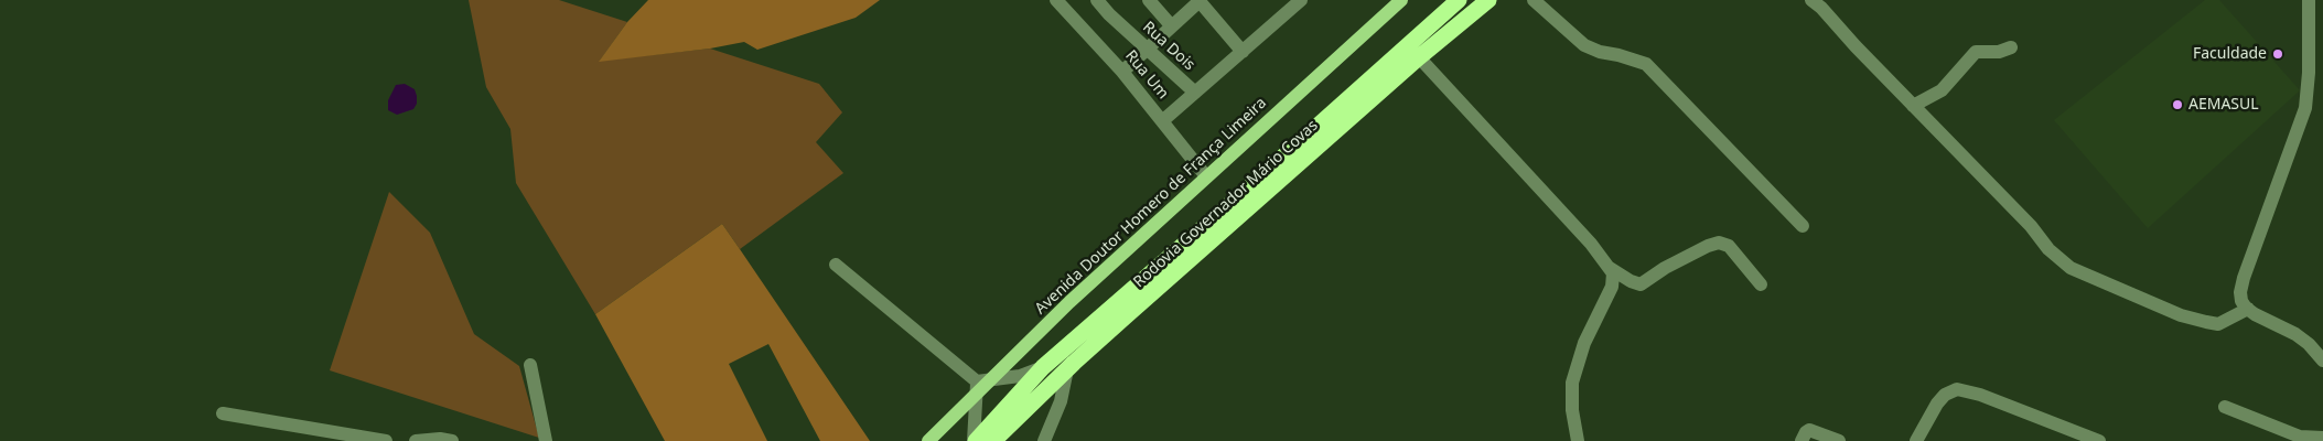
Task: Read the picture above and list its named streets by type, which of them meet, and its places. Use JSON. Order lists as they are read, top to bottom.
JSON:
{
  "streets": {
    "highway": ["Rodovia Governador Mário Covas"],
    "main road": ["Avenida Doutor Homero de França Limeira"],
    "street": ["Rua Dois", "Rua Um"]
  },
  "crossings": [
    ["Rua Um", "Avenida Doutor Homero de França Limeira"]
  ],
  "places": ["Faculdade", "AEMASUL"]
}
